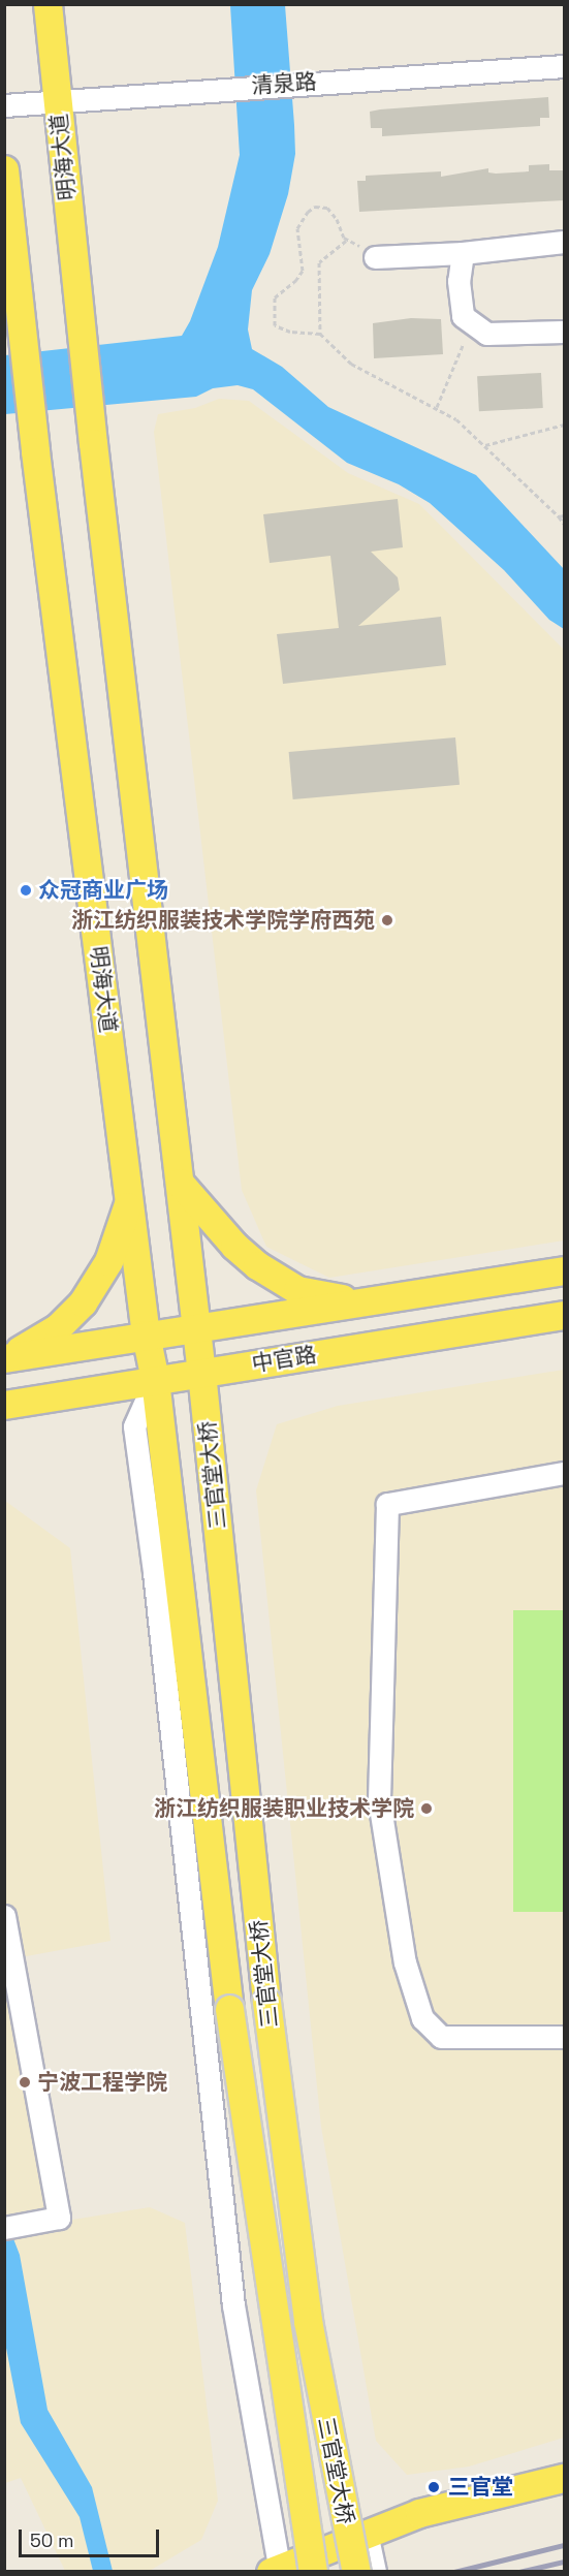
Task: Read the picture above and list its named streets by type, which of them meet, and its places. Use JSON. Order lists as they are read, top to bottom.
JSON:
{
  "streets": {
    "main road": ["明海大道", "中官路", "三官堂大桥"],
    "street": ["清泉路"]
  },
  "crossings": [
    ["清泉路", "明海大道"],
    ["明海大道", "中官路"],
    ["明海大道", "三官堂大桥"],
    ["中官路", "三官堂大桥"]
  ],
  "places": [
    "众冠商业广场",
    "浙江纺织服装技术学院学府西苑",
    "浙江纺织服装职业技术学院",
    "宁波工程学院",
    "三官堂"
  ],
  "scale_bar": "50 m"
}
